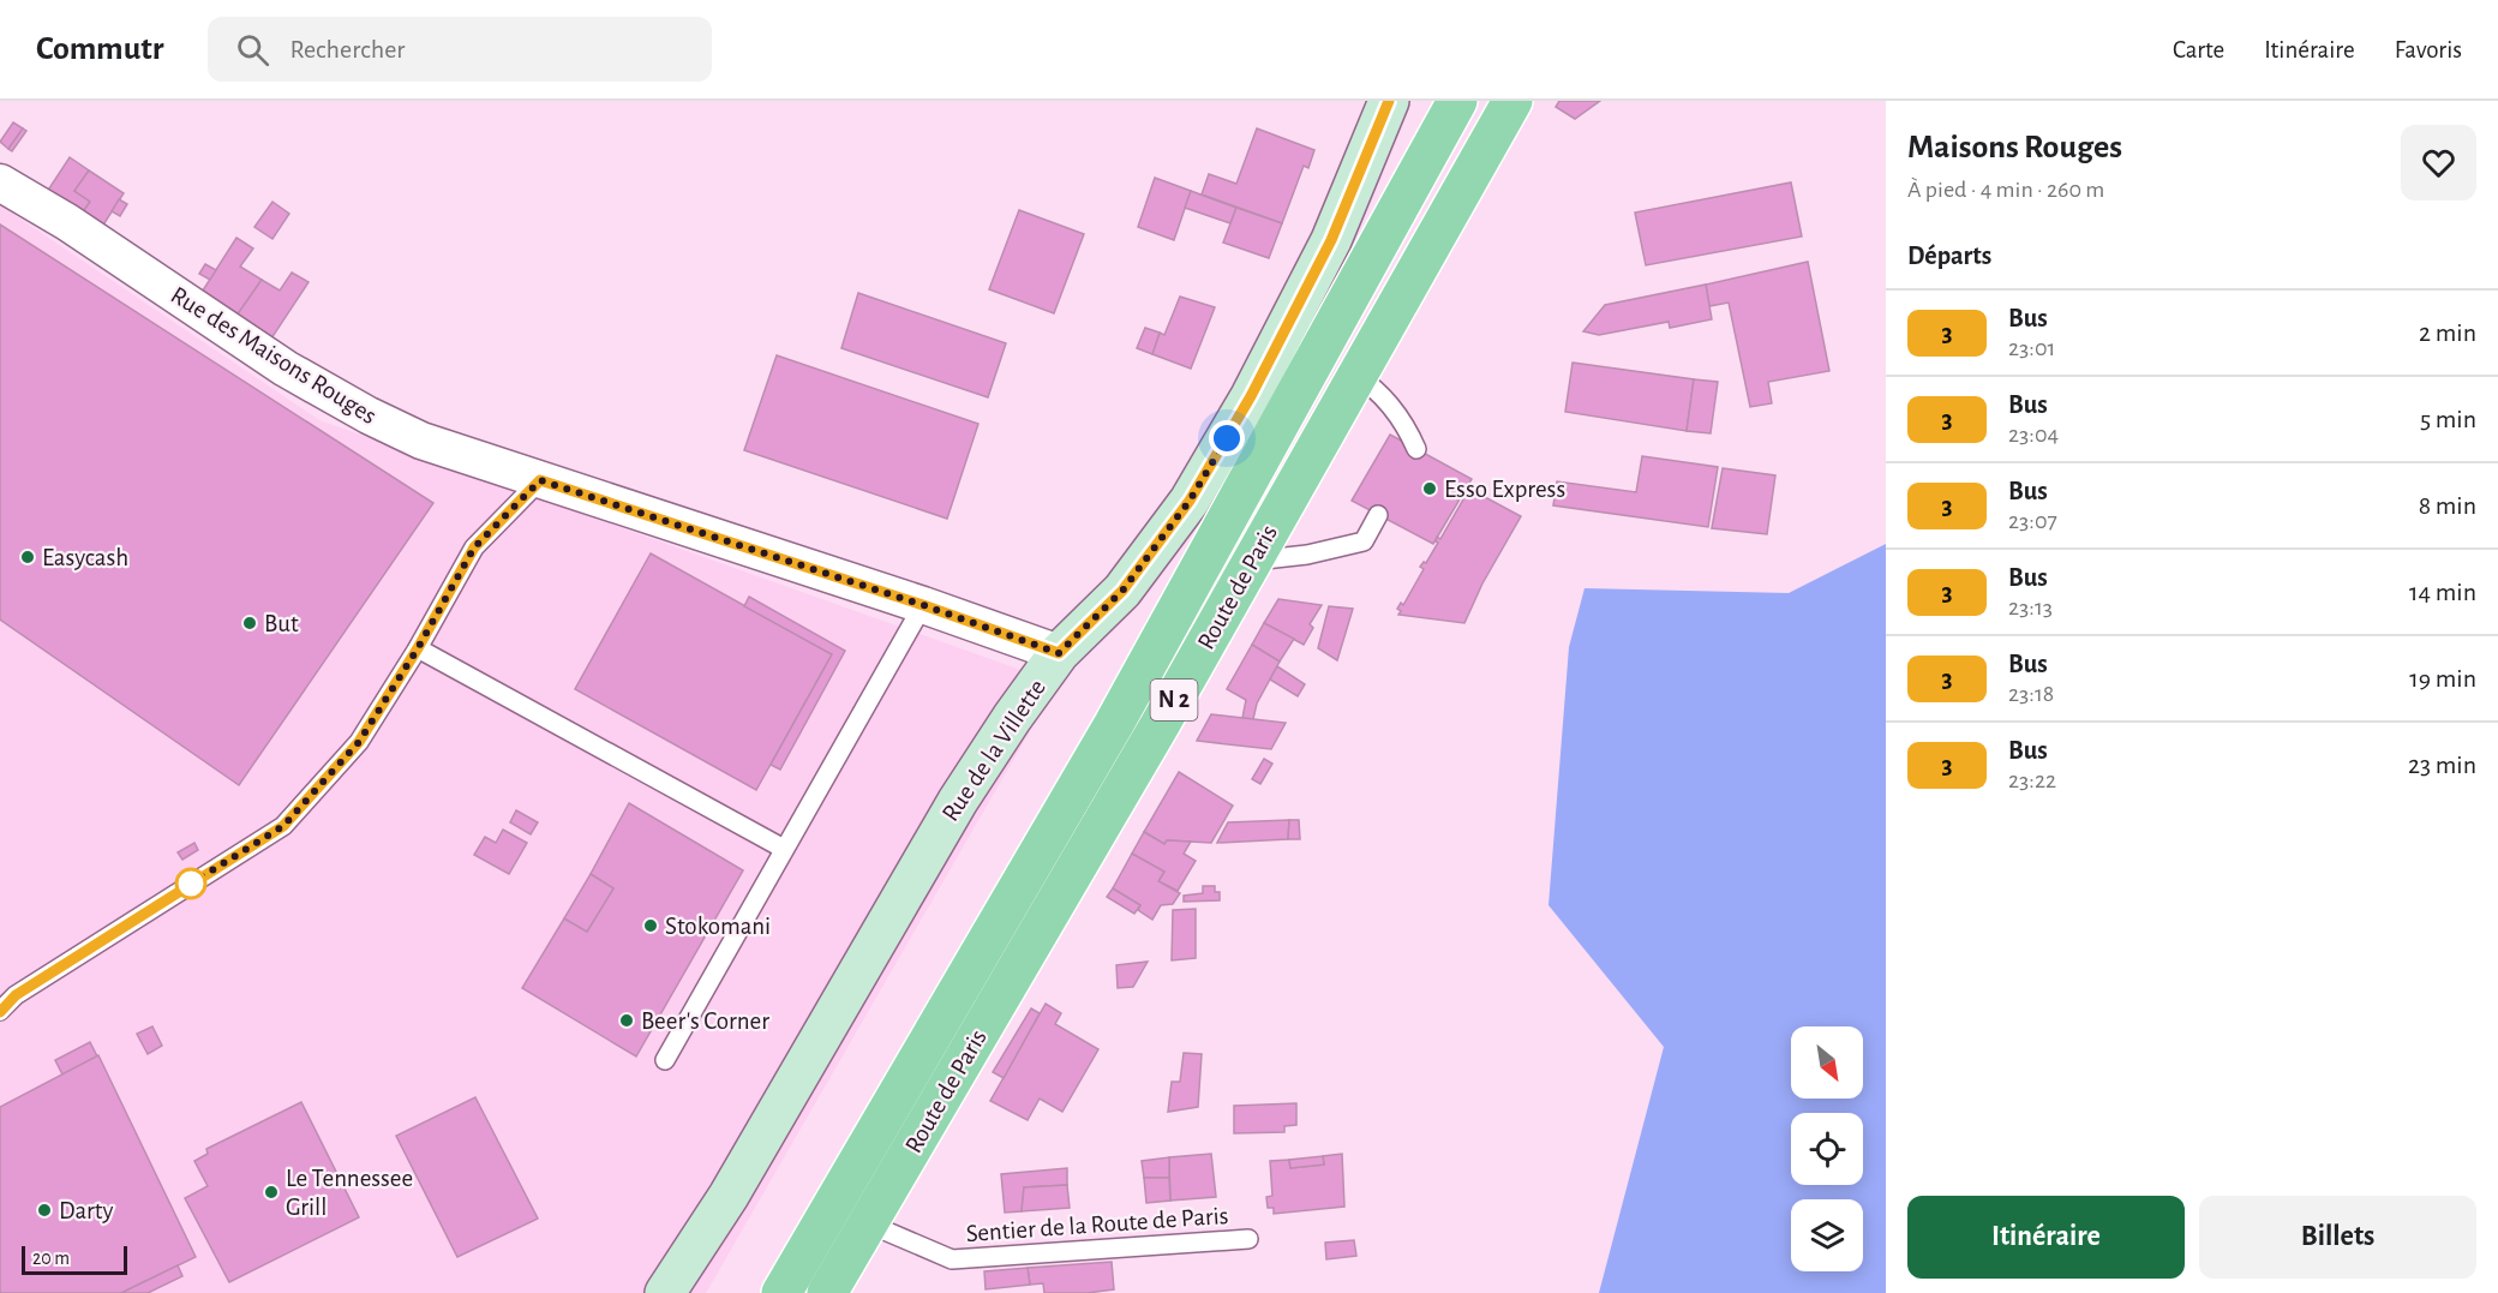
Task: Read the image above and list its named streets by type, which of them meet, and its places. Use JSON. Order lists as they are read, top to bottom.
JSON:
{
  "streets": {
    "main road": ["Route de Paris", "N 2"],
    "street": ["Rue des Maisons Rouges", "Rue de la Villette"],
    "lane": ["Sentier de la Route de Paris"]
  },
  "crossings": [
    ["Rue des Maisons Rouges", "Rue de la Villette"],
    ["Route de Paris", "Sentier de la Route de Paris"]
  ],
  "places": [
    "Esso Express",
    "Easycash",
    "But",
    "Stokomani",
    "Beer's Corner",
    "Le Tennessee Grill",
    "Darty"
  ],
  "lines": ["bus line 3"],
  "scale_bar": "20 m",
  "north": "bottom right",
  "page": {
    "header": "Commutr",
    "search": "Rechercher",
    "nav": ["Carte", "Itinéraire", "Favoris"],
    "heading": [
      ["Maisons Rouges", "À pied · 4 min · 260 m"],
      "Départs"
    ],
    "list": [
      {
        "mark": "3",
        "name": "Bus",
        "note": "23:01",
        "value": "2 min"
      },
      {
        "mark": "3",
        "name": "Bus",
        "note": "23:04",
        "value": "5 min"
      },
      {
        "mark": "3",
        "name": "Bus",
        "note": "23:07",
        "value": "8 min"
      },
      {
        "mark": "3",
        "name": "Bus",
        "note": "23:13",
        "value": "14 min"
      },
      {
        "mark": "3",
        "name": "Bus",
        "note": "23:18",
        "value": "19 min"
      },
      {
        "mark": "3",
        "name": "Bus",
        "note": "23:22",
        "value": "23 min"
      }
    ],
    "buttons": ["Itinéraire", "Billets"],
    "scale": "20 m"
  }
}
